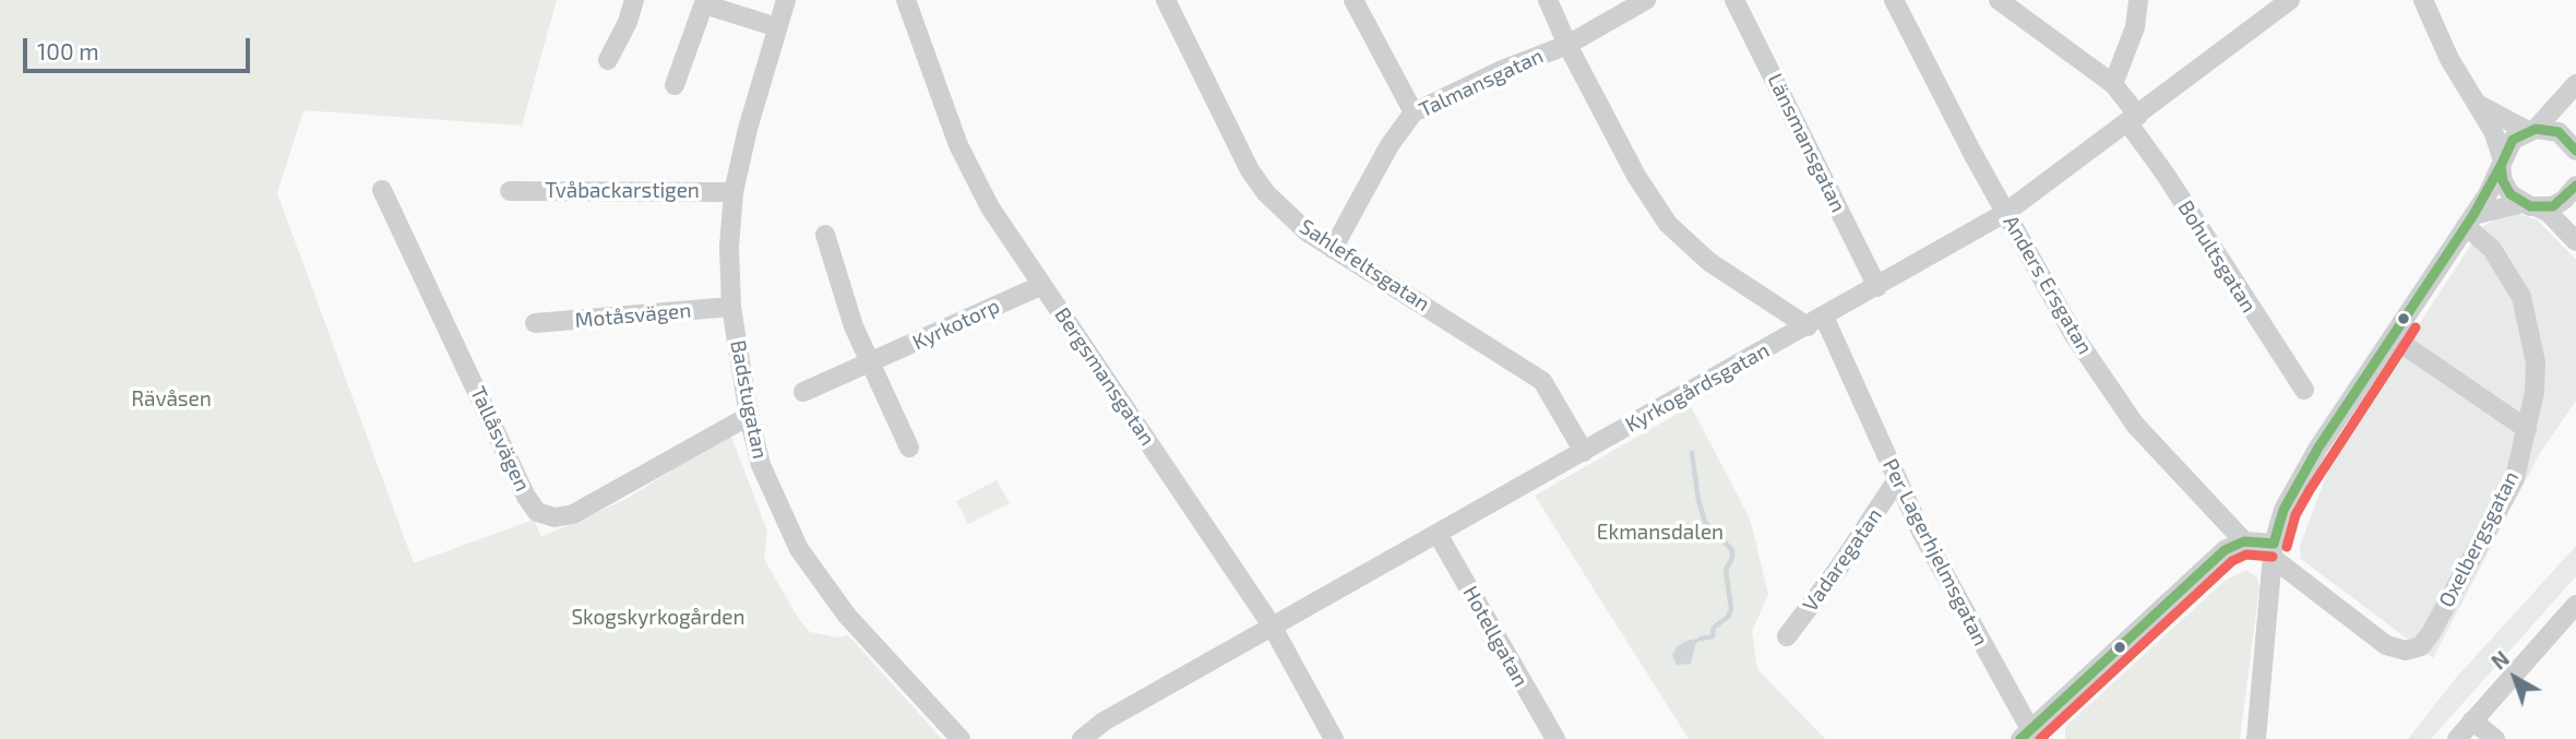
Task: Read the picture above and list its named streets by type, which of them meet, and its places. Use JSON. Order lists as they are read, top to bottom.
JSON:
{
  "streets": {
    "street": [
      "Talmansgatan",
      "Länsmansgatan",
      "Tvåbackarstigen",
      "Bohultsgatan",
      "Sahlefeltsgatan",
      "Anders Ersgatan",
      "Motåsvägen",
      "Kyrkotorp",
      "Bergsmansgatan",
      "Kyrkogårdsgatan",
      "Badstugatan",
      "Tallåsvägen",
      "Oxelbergsgatan",
      "Per Lagerhjelmsgatan",
      "Vadaregatan",
      "Hotellgatan"
    ]
  },
  "crossings": [
    ["Talmansgatan", "Sahlefeltsgatan"],
    ["Länsmansgatan", "Kyrkogårdsgatan"],
    ["Tvåbackarstigen", "Badstugatan"],
    ["Bohultsgatan", "Kyrkogårdsgatan"],
    ["Sahlefeltsgatan", "Kyrkogårdsgatan"],
    ["Anders Ersgatan", "Kyrkogårdsgatan"],
    ["Motåsvägen", "Badstugatan"],
    ["Kyrkotorp", "Bergsmansgatan"],
    ["Bergsmansgatan", "Kyrkogårdsgatan"],
    ["Kyrkogårdsgatan", "Per Lagerhjelmsgatan"],
    ["Kyrkogårdsgatan", "Hotellgatan"],
    ["Badstugatan", "Tallåsvägen"],
    ["Per Lagerhjelmsgatan", "Vadaregatan"]
  ],
  "parks": ["Rävåsen", "Ekmansdalen", "Skogskyrkogården"],
  "scale_bar": "100 m",
  "north": "top left"
}
